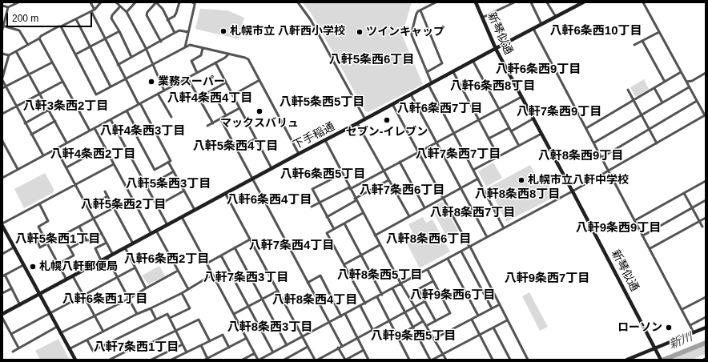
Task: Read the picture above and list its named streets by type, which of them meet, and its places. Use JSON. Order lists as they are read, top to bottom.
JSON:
{
  "streets": {
    "main road": ["新琴似通", "下手稲通"]
  },
  "crossings": [
    ["新琴似通", "下手稲通"]
  ],
  "districts": [
    "八軒6条西10丁目",
    "八軒5条西6丁目",
    "八軒6条西9丁目",
    "八軒6条西8丁目",
    "八軒4条西4丁目",
    "八軒5条西5丁目",
    "八軒3条西2丁目",
    "八軒6条西7丁目",
    "八軒7条西9丁目",
    "八軒4条西3丁目",
    "八軒5条西4丁目",
    "八軒4条西2丁目",
    "八軒7条西7丁目",
    "八軒8条西9丁目",
    "八軒6条西5丁目",
    "八軒5条西3丁目",
    "八軒7条西6丁目",
    "八軒8条西8丁目",
    "八軒6条西4丁目",
    "八軒5条西2丁目",
    "八軒8条西7丁目",
    "八軒9条西9丁目",
    "八軒5条西1丁目",
    "八軒8条西6丁目",
    "八軒7条西4丁目",
    "八軒6条西2丁目",
    "八軒8条西5丁目",
    "八軒7条西3丁目",
    "八軒9条西7丁目",
    "八軒9条西6丁目",
    "八軒6条西1丁目",
    "八軒8条西4丁目",
    "八軒8条西3丁目",
    "八軒9条西5丁目",
    "八軒7条西1丁目"
  ],
  "water": ["新川"],
  "places": [
    "札幌市立 八軒西小学校",
    "ツインキャップ",
    "業務スーパー",
    "マックスバリュ",
    "セブン-イレブン",
    "札幌市立八軒中学校",
    "札幌八軒郵便局",
    "ローソン"
  ],
  "scale_bar": "200 m"
}
